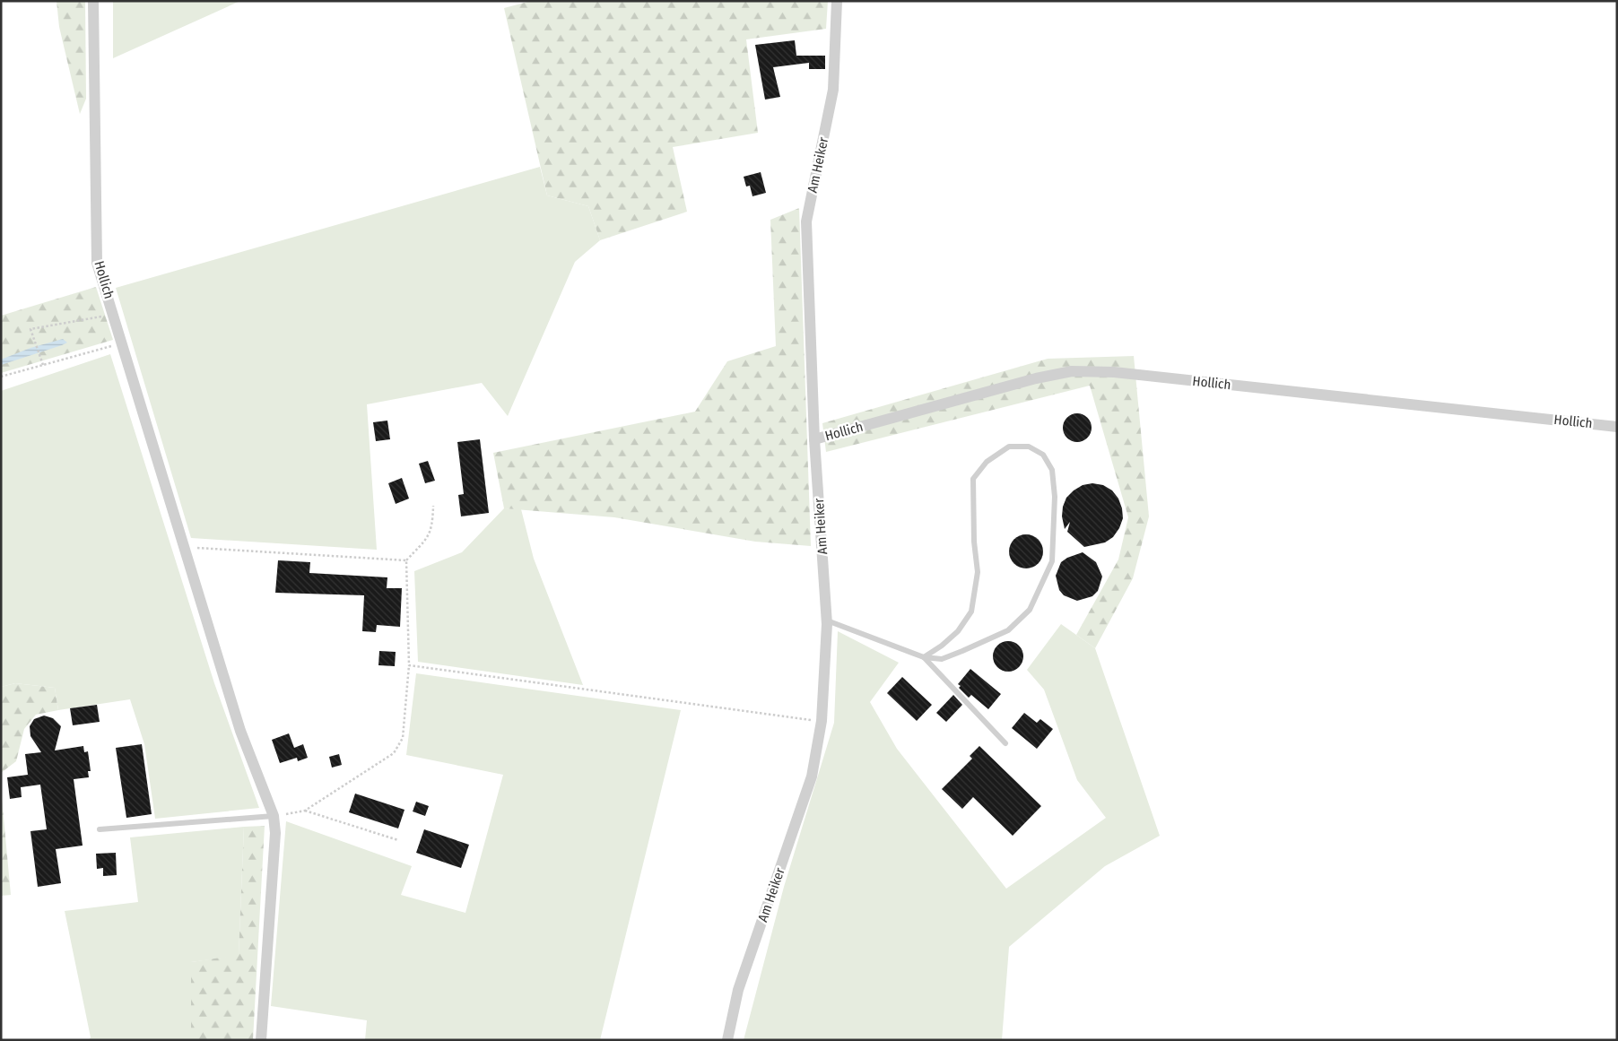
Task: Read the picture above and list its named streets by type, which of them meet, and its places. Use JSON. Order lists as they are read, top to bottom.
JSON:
{
  "streets": {
    "street": ["Am Heiker", "Hollich"]
  },
  "crossings": [
    ["Am Heiker", "Hollich"]
  ]
}
